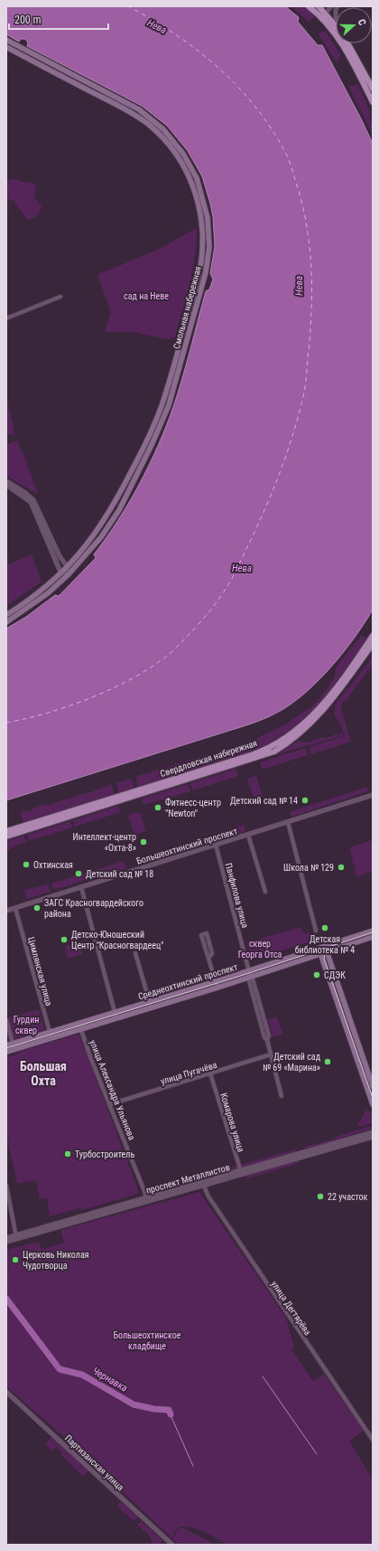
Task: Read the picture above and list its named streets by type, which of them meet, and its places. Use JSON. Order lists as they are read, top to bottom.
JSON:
{
  "streets": {
    "main road": ["Смольная набережная", "Свердловская набережная", "Среднеохтинский проспект"],
    "street": [
      "Большеохтинский проспект",
      "Панфилова улица",
      "Цимлянская улица",
      "улица Пугачёва",
      "улица Александра Ульянова",
      "Комарова улица",
      "проспект Металлистов",
      "улица Дегтярёва",
      "Партизанская улица"
    ]
  },
  "crossings": [
    ["Большеохтинский проспект", "Панфилова улица"],
    ["Большеохтинский проспект", "Цимлянская улица"],
    ["Панфилова улица", "Среднеохтинский проспект"],
    ["Панфилова улица", "улица Пугачёва"],
    ["Цимлянская улица", "Среднеохтинский проспект"],
    ["Среднеохтинский проспект", "улица Александра Ульянова"],
    ["улица Пугачёва", "улица Александра Ульянова"],
    ["улица Пугачёва", "Комарова улица"],
    ["улица Александра Ульянова", "проспект Металлистов"],
    ["Комарова улица", "проспект Металлистов"],
    ["проспект Металлистов", "улица Дегтярёва"]
  ],
  "districts": ["Большая Охта"],
  "water": ["Нева", "Чернавка"],
  "parks": [
    "сад на Неве",
    "сквер Георга Отса",
    "Гурдин сквер",
    "Большеохтинское кладбище"
  ],
  "places": [
    "Детский сад № 14",
    "Фитнесс-центр \"Newton\"",
    "Интеллект-центр «Охта-8»",
    "Охтинская",
    "Школа № 129",
    "Детский сад № 18",
    "ЗАГС Красногвардейского района",
    "Детская библиотека № 4",
    "Детско-Юношеский Центр \"Красногвардеец\"",
    "СДЭК",
    "Детский сад № 69 «Марина»",
    "Турбостроитель",
    "22 участок",
    "Церковь Николая Чудотворца"
  ],
  "scale_bar": "200 m",
  "north": "right"
}
